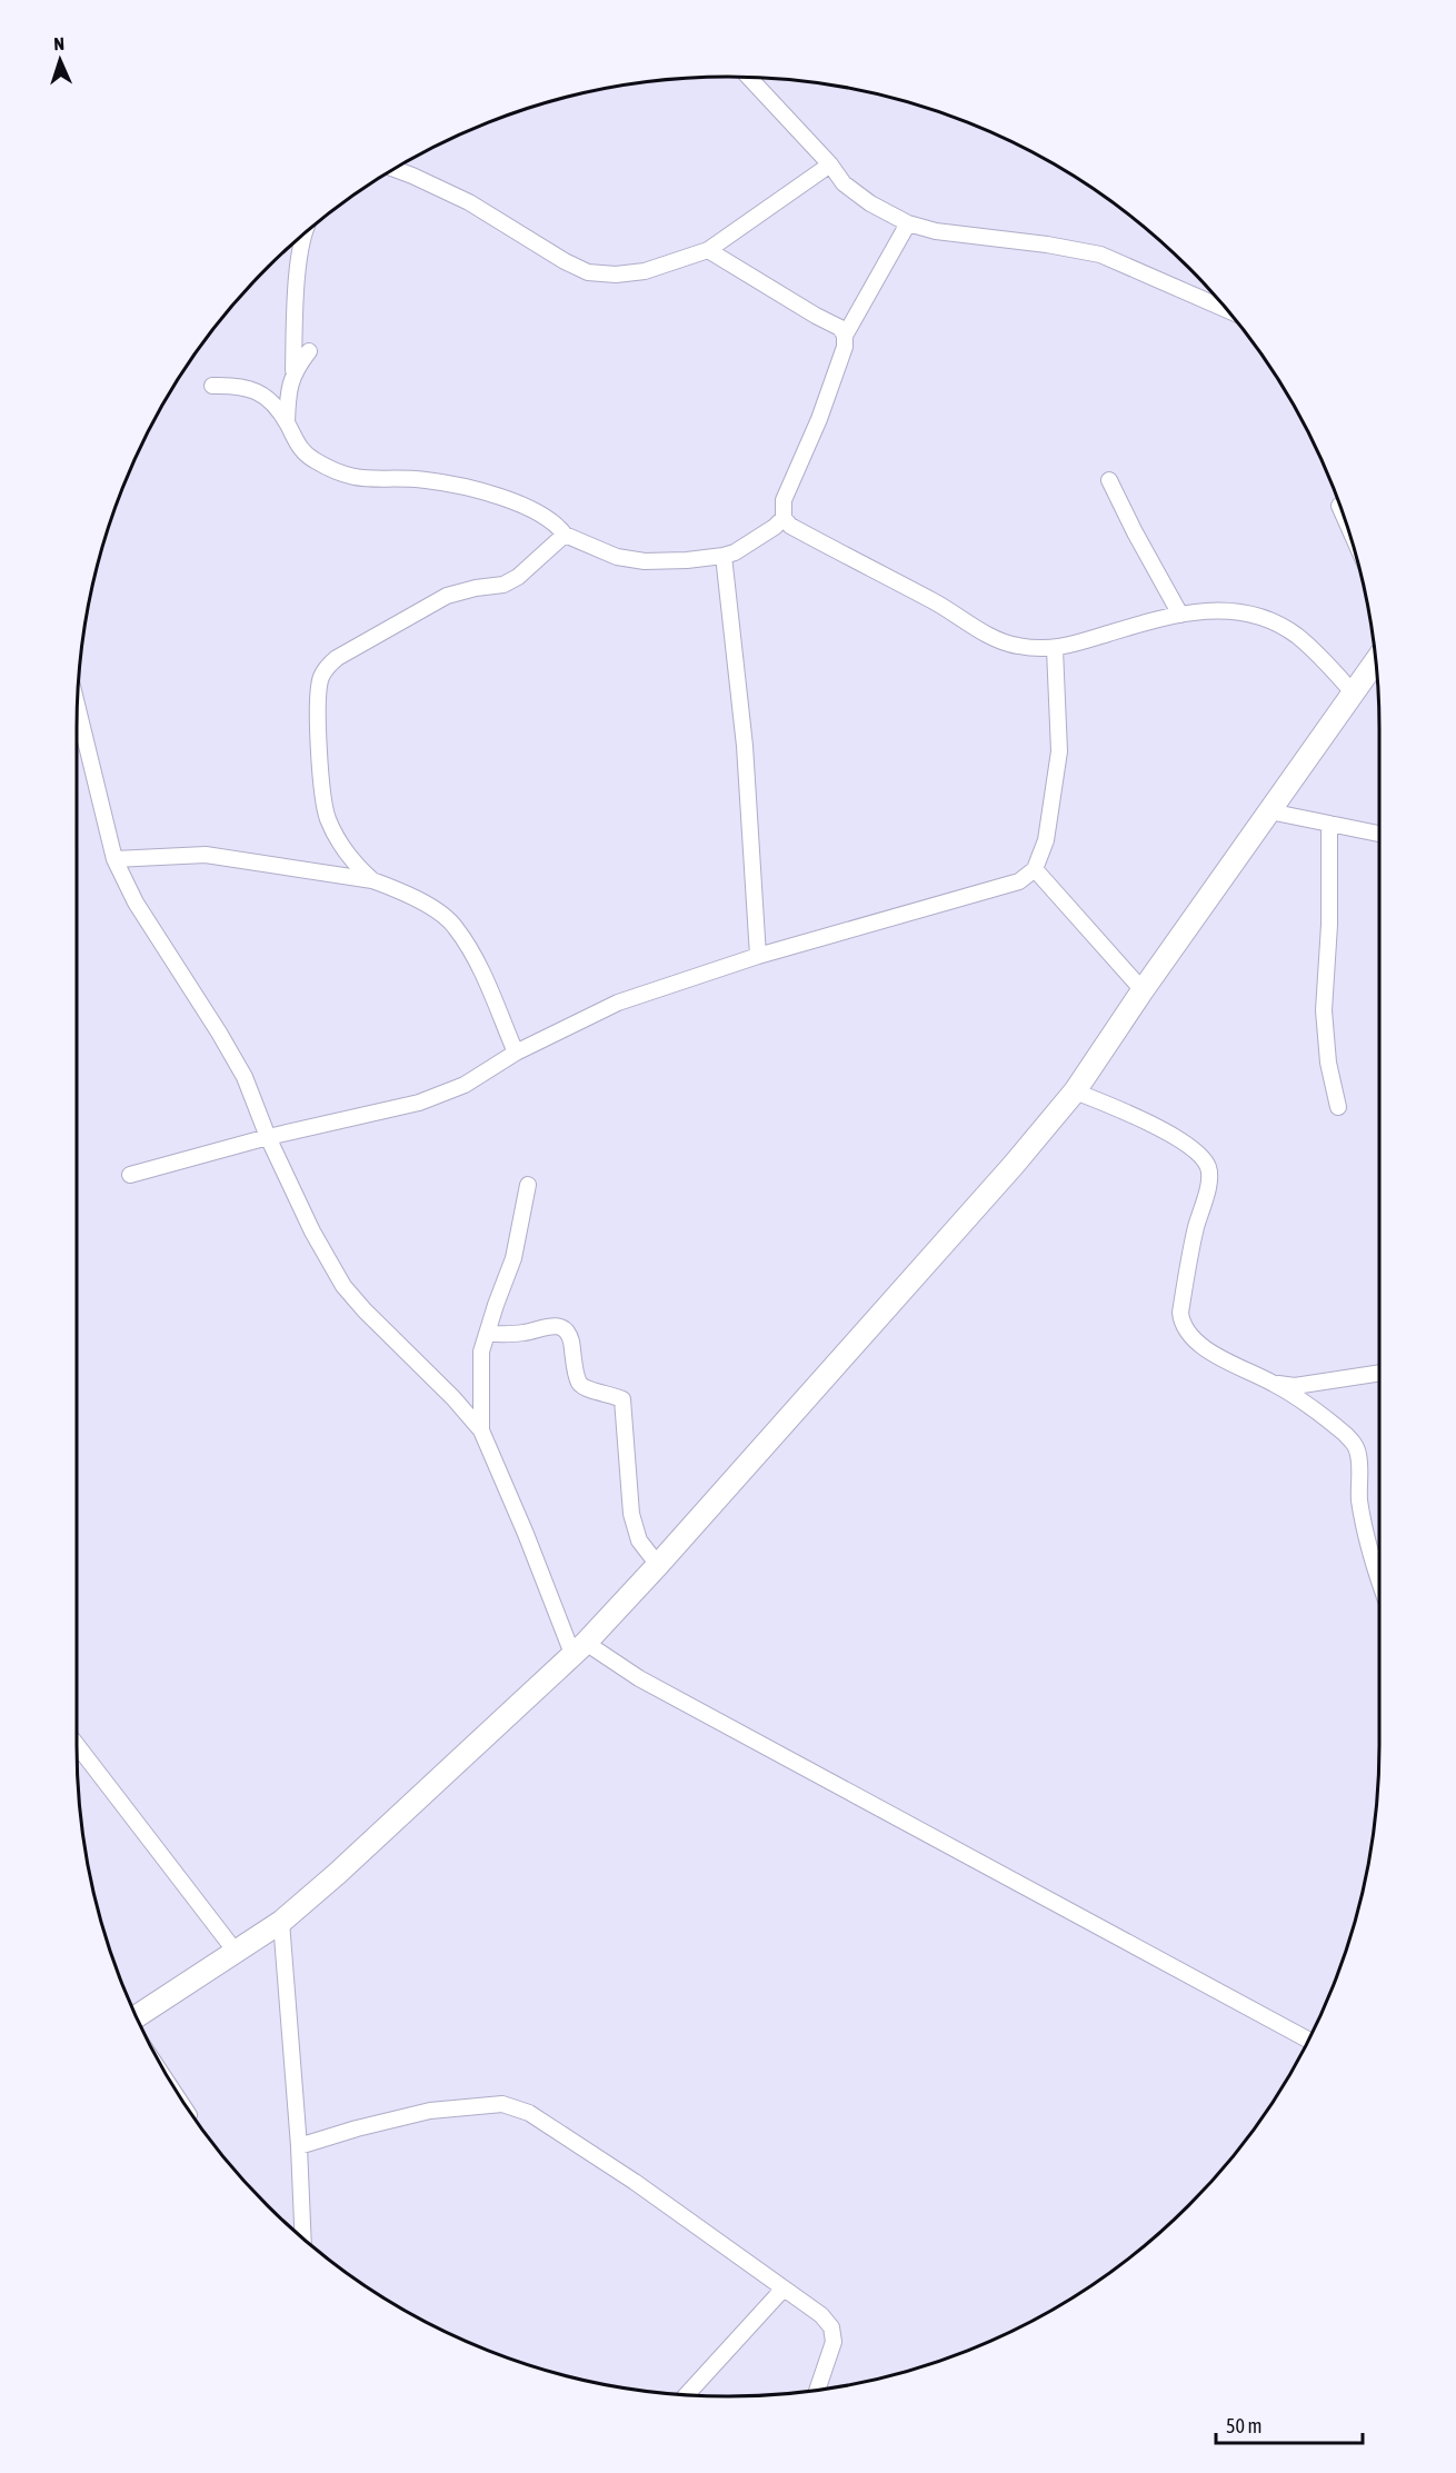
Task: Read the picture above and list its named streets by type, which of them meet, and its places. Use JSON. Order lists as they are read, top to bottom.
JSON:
{
  "scale_bar": "50 m",
  "north": "top"
}
